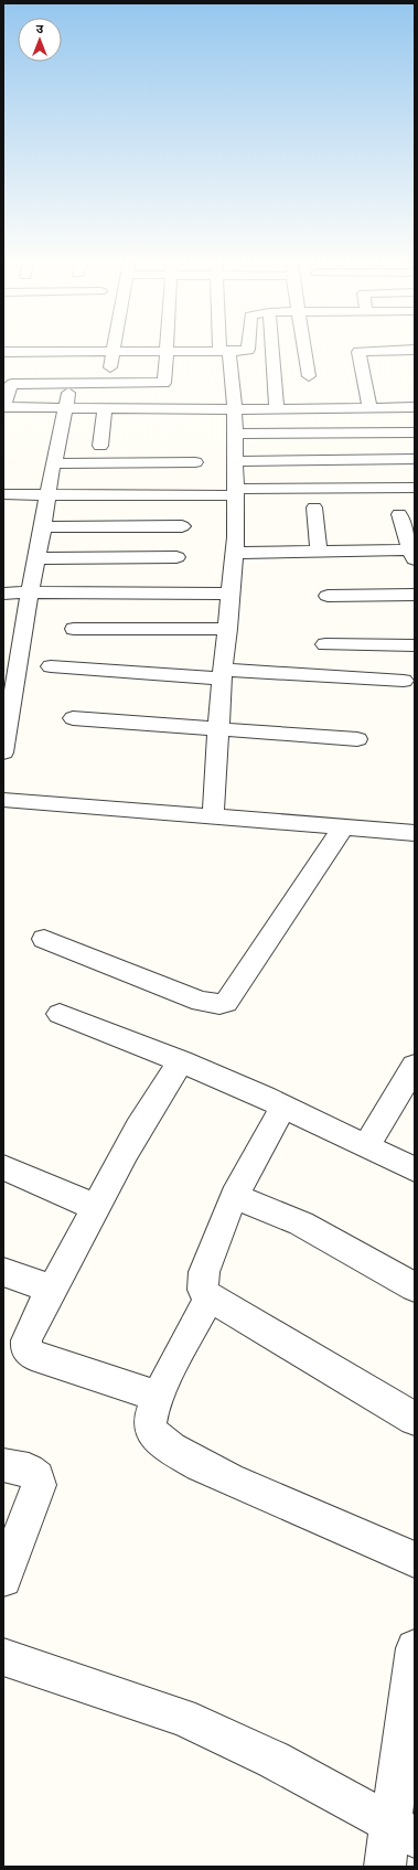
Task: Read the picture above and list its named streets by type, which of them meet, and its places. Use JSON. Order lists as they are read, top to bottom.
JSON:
{
  "north": "top"
}
